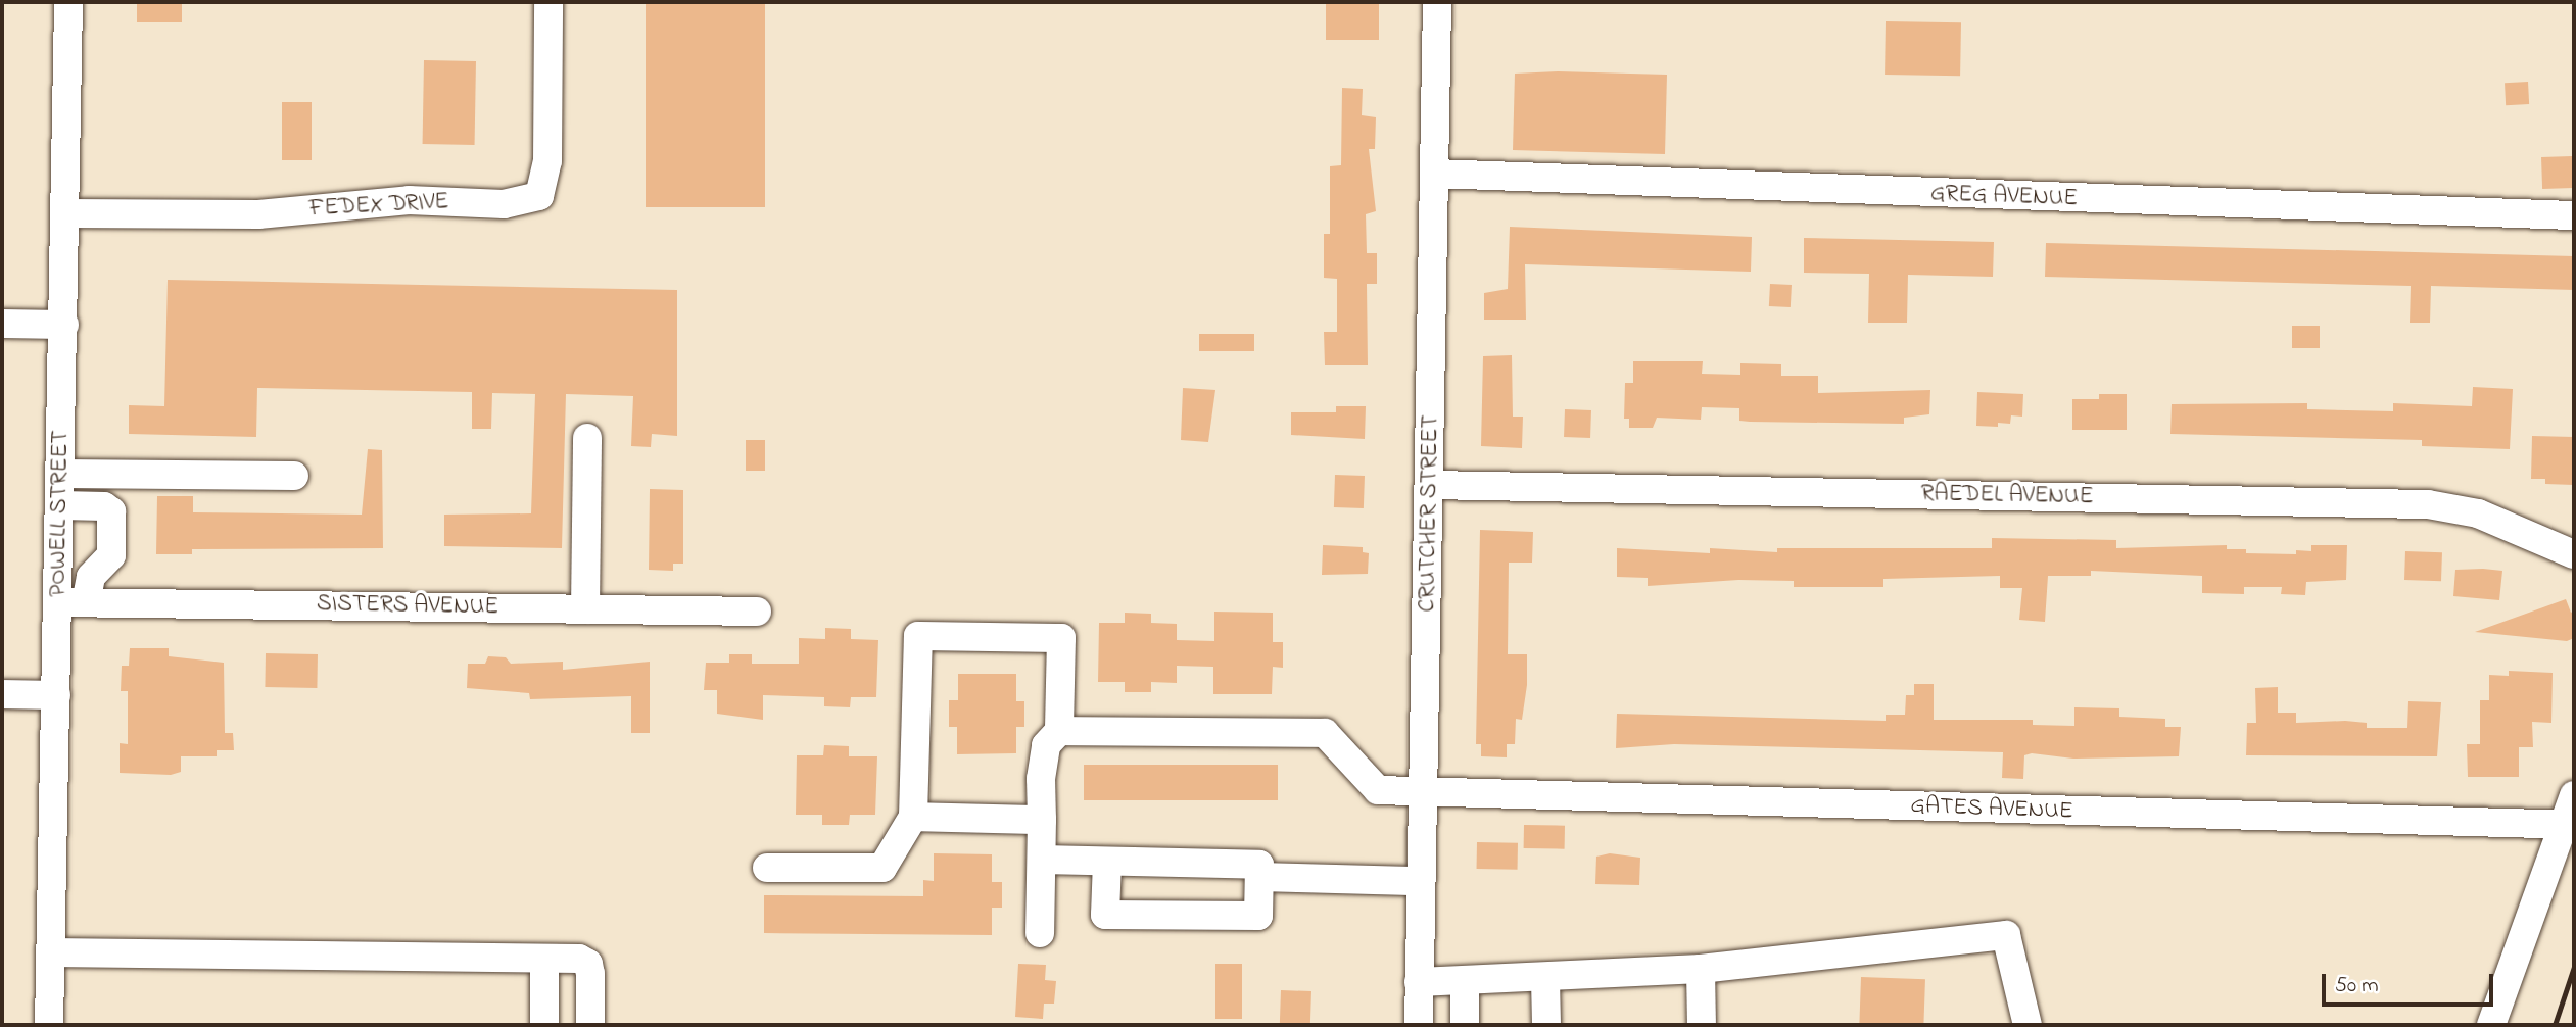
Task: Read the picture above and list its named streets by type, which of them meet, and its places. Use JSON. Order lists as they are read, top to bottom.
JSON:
{
  "streets": {
    "street": [
      "GREG AVENUE",
      "FEDEX DRIVE",
      "RAEDEL AVENUE",
      "POWELL STREET",
      "CRUTCHER STREET",
      "SISTERS AVENUE",
      "GATES AVENUE"
    ]
  },
  "crossings": [
    ["GREG AVENUE", "CRUTCHER STREET"],
    ["FEDEX DRIVE", "POWELL STREET"],
    ["RAEDEL AVENUE", "CRUTCHER STREET"],
    ["POWELL STREET", "SISTERS AVENUE"],
    ["CRUTCHER STREET", "GATES AVENUE"]
  ],
  "scale_bar": "50 m"
}
